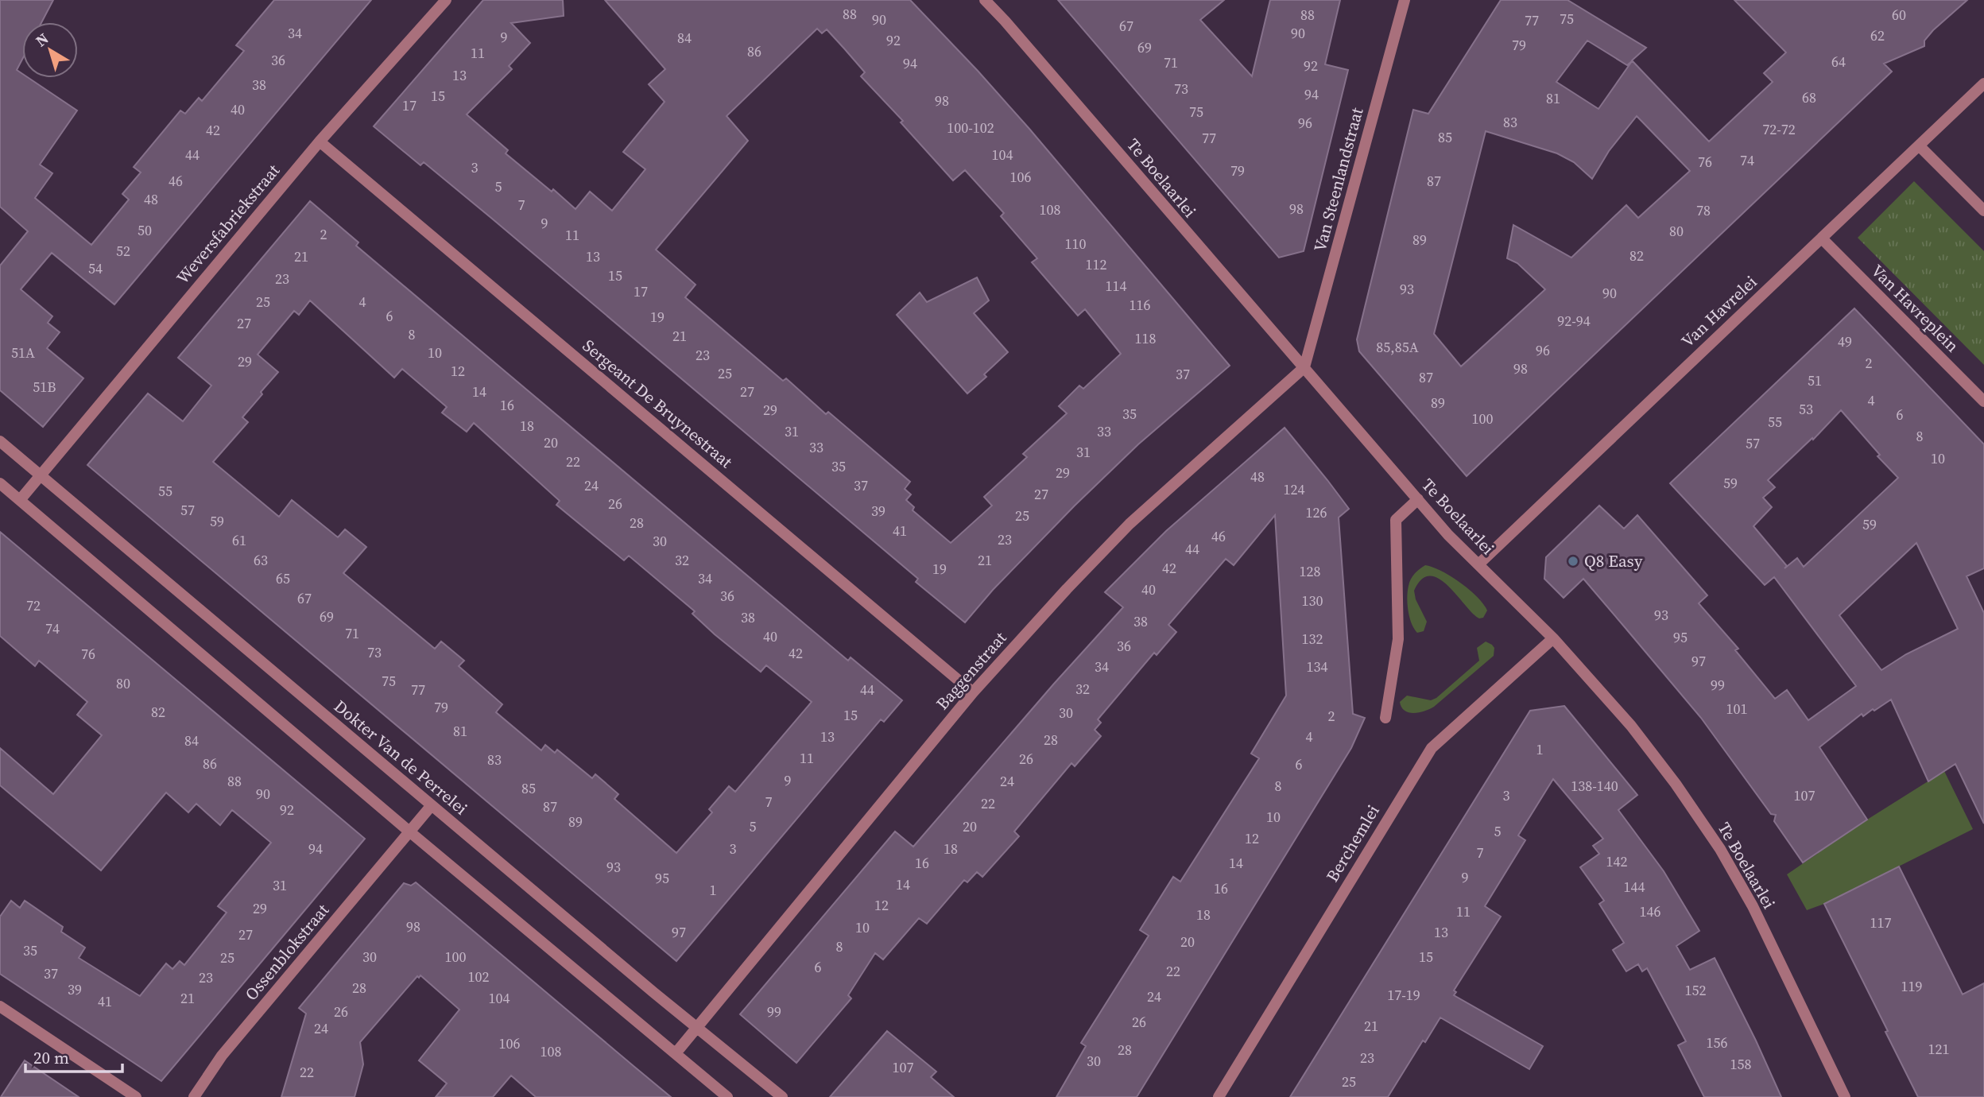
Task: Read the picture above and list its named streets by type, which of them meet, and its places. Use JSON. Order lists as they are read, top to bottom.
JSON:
{
  "streets": {
    "street": [
      "Te Boelaarlei",
      "Van Steenlandstraat",
      "Weversfabriekstraat",
      "Van Havreplein",
      "Van Havrelei",
      "Sergeant De Bruynestraat",
      "Baggenstraat",
      "Dokter Van de Perrelei",
      "Berchemlei",
      "Ossenblokstraat"
    ]
  },
  "crossings": [
    ["Te Boelaarlei", "Van Steenlandstraat"],
    ["Te Boelaarlei", "Van Havrelei"],
    ["Te Boelaarlei", "Baggenstraat"],
    ["Te Boelaarlei", "Berchemlei"],
    ["Van Steenlandstraat", "Baggenstraat"],
    ["Weversfabriekstraat", "Sergeant De Bruynestraat"],
    ["Weversfabriekstraat", "Dokter Van de Perrelei"],
    ["Van Havreplein", "Van Havrelei"],
    ["Sergeant De Bruynestraat", "Baggenstraat"],
    ["Baggenstraat", "Dokter Van de Perrelei"],
    ["Dokter Van de Perrelei", "Ossenblokstraat"]
  ],
  "places": ["Q8 Easy"],
  "house_numbers": [
    "88",
    "88",
    "60",
    "75",
    "90",
    "77",
    "67",
    "34",
    "90",
    "62",
    "9",
    "84",
    "92",
    "79",
    "69",
    "86",
    "11",
    "36",
    "64",
    "71",
    "94",
    "92",
    "13",
    "38",
    "73",
    "94",
    "15",
    "68",
    "81",
    "98",
    "17",
    "40",
    "75",
    "83",
    "96",
    "100-102",
    "72-72",
    "42",
    "85",
    "77",
    "44",
    "104",
    "74",
    "76",
    "3",
    "79",
    "106",
    "46",
    "87",
    "5",
    "48",
    "7",
    "98",
    "108",
    "78",
    "9",
    "50",
    "80",
    "2",
    "11",
    "89",
    "110",
    "52",
    "82",
    "21",
    "13",
    "112",
    "54",
    "15",
    "23",
    "114",
    "93",
    "17",
    "90",
    "25",
    "4",
    "116",
    "6",
    "19",
    "92-94",
    "27",
    "8",
    "21",
    "118",
    "49",
    "85,85A",
    "96",
    "51A",
    "10",
    "23",
    "29",
    "2",
    "98",
    "12",
    "25",
    "37",
    "87",
    "51",
    "51B",
    "14",
    "27",
    "4",
    "89",
    "16",
    "53",
    "29",
    "35",
    "6",
    "100",
    "55",
    "18",
    "31",
    "33",
    "8",
    "20",
    "57",
    "33",
    "31",
    "10",
    "22",
    "35",
    "29",
    "48",
    "59",
    "24",
    "37",
    "124",
    "55",
    "27",
    "26",
    "57",
    "39",
    "126",
    "25",
    "59",
    "28",
    "59",
    "41",
    "46",
    "23",
    "61",
    "30",
    "44",
    "63",
    "32",
    "21",
    "42",
    "19",
    "128",
    "65",
    "34",
    "40",
    "36",
    "67",
    "130",
    "72",
    "93",
    "69",
    "38",
    "38",
    "74",
    "71",
    "40",
    "95",
    "132",
    "36",
    "73",
    "42",
    "76",
    "97",
    "34",
    "134",
    "75",
    "80",
    "99",
    "32",
    "77",
    "44",
    "79",
    "101",
    "82",
    "30",
    "15",
    "2",
    "81",
    "13",
    "4",
    "28",
    "84",
    "1",
    "11",
    "26",
    "83",
    "86",
    "6",
    "9",
    "88",
    "24",
    "8",
    "138-140",
    "85",
    "90",
    "3",
    "107",
    "7",
    "22",
    "87",
    "92",
    "10",
    "89",
    "5",
    "20",
    "5",
    "12",
    "94",
    "3",
    "18",
    "7",
    "142",
    "16",
    "14",
    "93",
    "9",
    "95",
    "14",
    "31",
    "144",
    "16",
    "1",
    "12",
    "29",
    "11",
    "146",
    "18",
    "117",
    "98",
    "10",
    "97",
    "13",
    "27",
    "20",
    "8",
    "35",
    "30",
    "100",
    "15",
    "25",
    "6",
    "22",
    "37",
    "102",
    "23",
    "119",
    "28",
    "39",
    "152",
    "17-19",
    "24",
    "21",
    "104",
    "41",
    "26",
    "99",
    "26",
    "21",
    "24",
    "156",
    "106",
    "121",
    "28",
    "108",
    "23",
    "30",
    "158",
    "107",
    "22",
    "25"
  ],
  "scale_bar": "20 m",
  "north": "top left"
}
